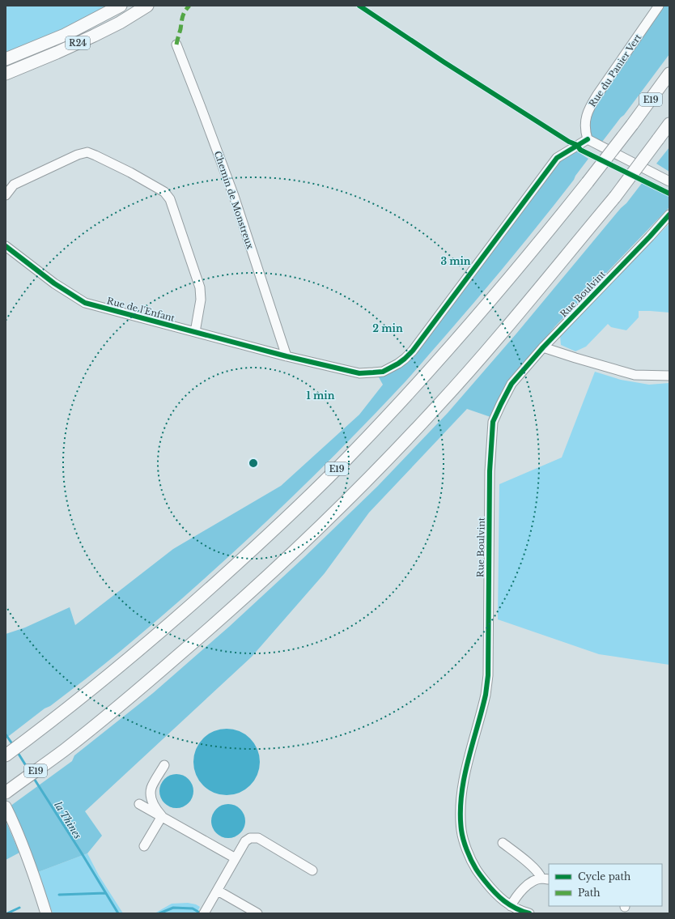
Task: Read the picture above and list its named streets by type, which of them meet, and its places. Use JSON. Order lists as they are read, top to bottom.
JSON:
{
  "streets": {
    "highway": ["R24", "E19"],
    "street": [
      "Rue du Panier Vert",
      "Chemin de Monstreux",
      "Rue Boulvint",
      "Rue de l'Enfant"
    ]
  },
  "crossings": [
    ["Rue du Panier Vert", "Rue de l'Enfant"],
    ["Chemin de Monstreux", "Rue de l'Enfant"]
  ],
  "water": ["la Thines"],
  "legend": ["Cycle path", "Path"],
  "rings": ["3 min", "2 min", "1 min"]
}
